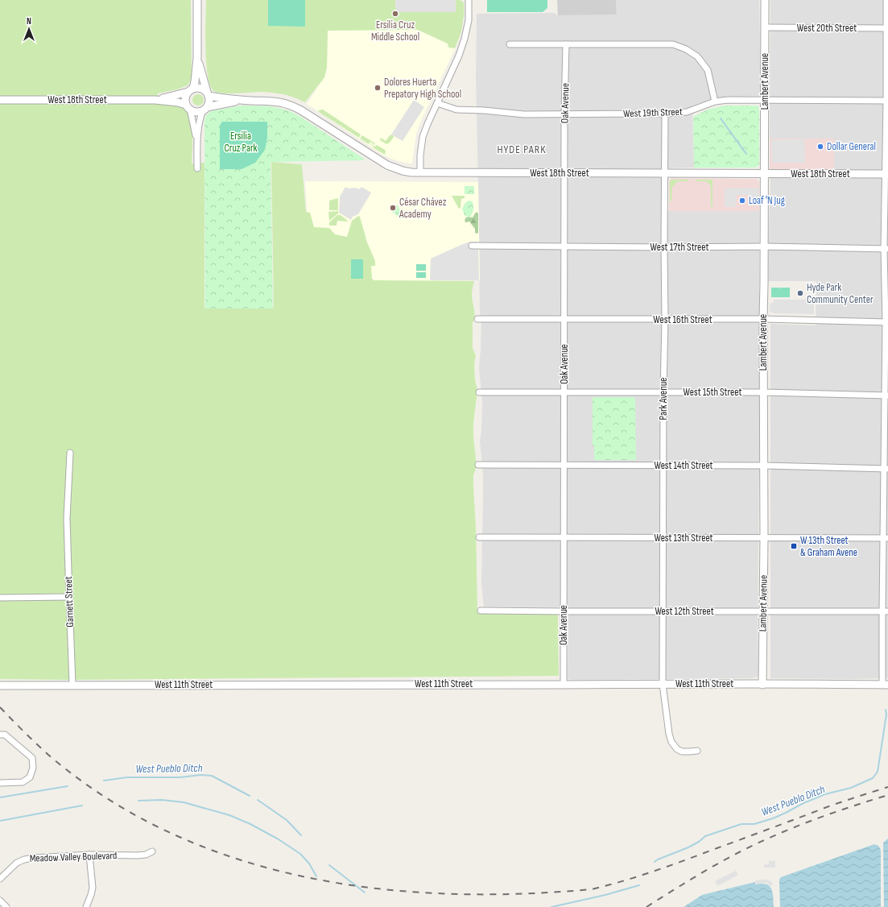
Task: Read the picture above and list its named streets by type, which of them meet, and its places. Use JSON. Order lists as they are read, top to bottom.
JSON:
{
  "streets": {
    "street": [
      "West 20th Street",
      "Lambert Avenue",
      "West 18th Street",
      "Oak Avenue",
      "West 19th Street",
      "West 17th Street",
      "West 16th Street",
      "West 15th Street",
      "Park Avenue",
      "West 14th Street",
      "West 13th Street",
      "Garnett Street",
      "West 12th Street",
      "West 11th Street",
      "Meadow Valley Boulevard"
    ]
  },
  "crossings": [
    ["West 20th Street", "Lambert Avenue"],
    ["Lambert Avenue", "West 18th Street"],
    ["Lambert Avenue", "West 19th Street"],
    ["Lambert Avenue", "West 17th Street"],
    ["Lambert Avenue", "West 16th Street"],
    ["Lambert Avenue", "West 15th Street"],
    ["Lambert Avenue", "West 14th Street"],
    ["Lambert Avenue", "West 13th Street"],
    ["Lambert Avenue", "West 12th Street"],
    ["Lambert Avenue", "West 11th Street"],
    ["West 18th Street", "Oak Avenue"],
    ["West 18th Street", "Park Avenue"],
    ["Oak Avenue", "West 19th Street"],
    ["Oak Avenue", "West 17th Street"],
    ["Oak Avenue", "West 16th Street"],
    ["Oak Avenue", "West 15th Street"],
    ["Oak Avenue", "West 14th Street"],
    ["Oak Avenue", "West 13th Street"],
    ["Oak Avenue", "West 12th Street"],
    ["Oak Avenue", "West 11th Street"],
    ["West 19th Street", "Park Avenue"],
    ["West 17th Street", "Park Avenue"],
    ["West 16th Street", "Park Avenue"],
    ["West 15th Street", "Park Avenue"],
    ["Park Avenue", "West 14th Street"],
    ["Park Avenue", "West 13th Street"],
    ["Park Avenue", "West 12th Street"],
    ["Park Avenue", "West 11th Street"],
    ["Garnett Street", "West 11th Street"]
  ],
  "districts": ["HYDE PARK"],
  "water": ["West Pueblo Ditch"],
  "parks": ["Ersilia Cruz Park"],
  "places": {
    "other": [
      "Ersilia Cruz Middle School",
      "Dolores Huerta Prepatory High School",
      "Dollar General",
      "Loaf 'N Jug",
      "César Chávez Academy",
      "Hyde Park Community Center"
    ],
    "transit": ["W 13th Street & Graham Avene"]
  },
  "north": "top"
}
